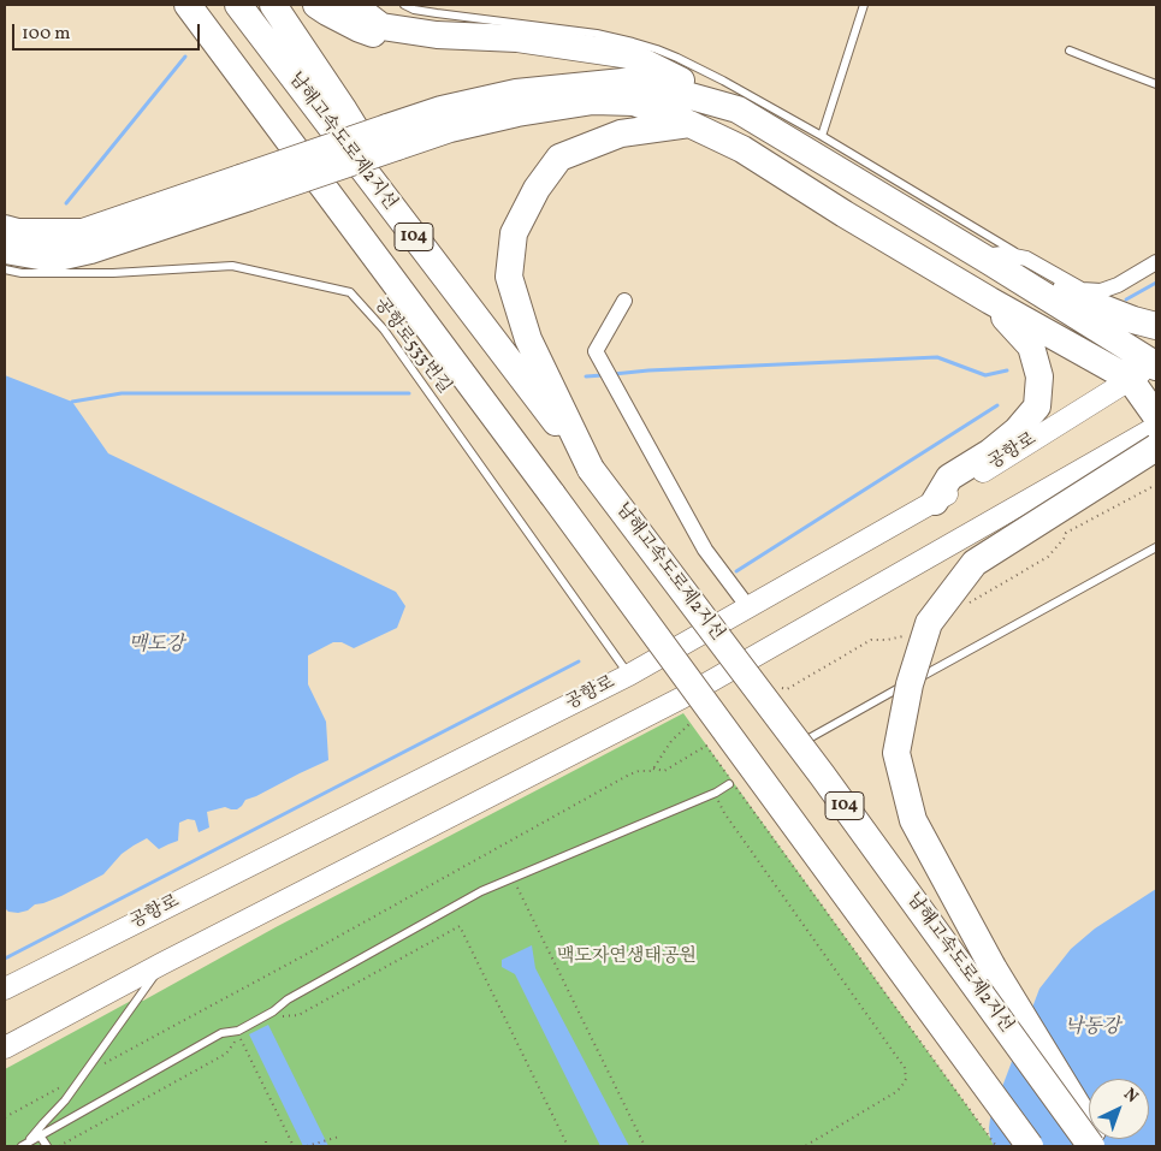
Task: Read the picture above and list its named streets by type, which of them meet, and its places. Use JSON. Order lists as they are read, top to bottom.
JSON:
{
  "streets": {
    "highway": ["남해고속도로제2지선", "104"],
    "main road": ["공항로"],
    "lane": ["공항로533번길"]
  },
  "crossings": [
    ["공항로533번길", "공항로"]
  ],
  "water": ["맥도강", "낙동강"],
  "parks": ["맥도자연생태공원"],
  "scale_bar": "100 m",
  "north": "top right"
}
